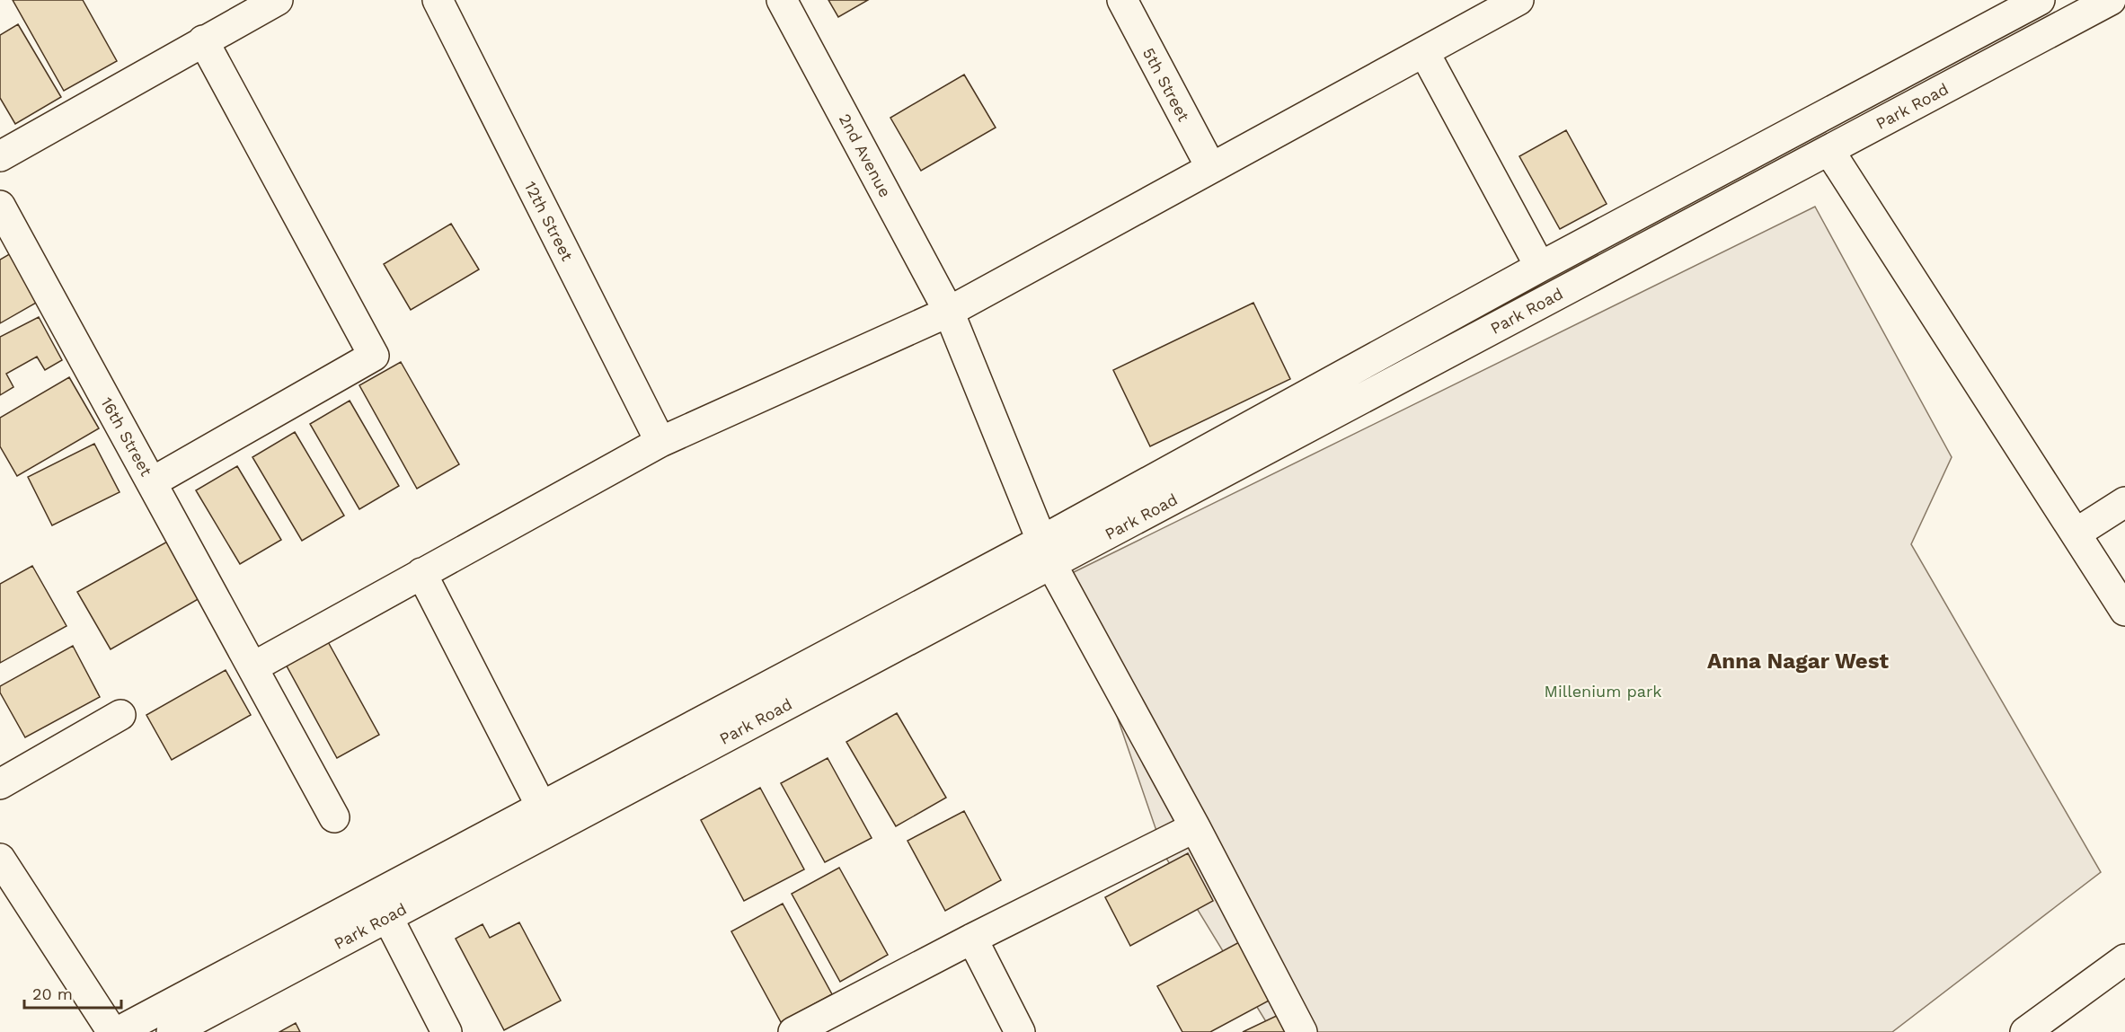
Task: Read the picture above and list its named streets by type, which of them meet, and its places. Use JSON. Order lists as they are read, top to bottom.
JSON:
{
  "streets": {
    "street": [
      "5th Street",
      "Park Road",
      "2nd Avenue",
      "12th Street",
      "16th Street"
    ]
  },
  "crossings": [
    ["Park Road", "2nd Avenue"]
  ],
  "districts": ["Anna Nagar West"],
  "parks": ["Millenium park"],
  "scale_bar": "20 m"
}
